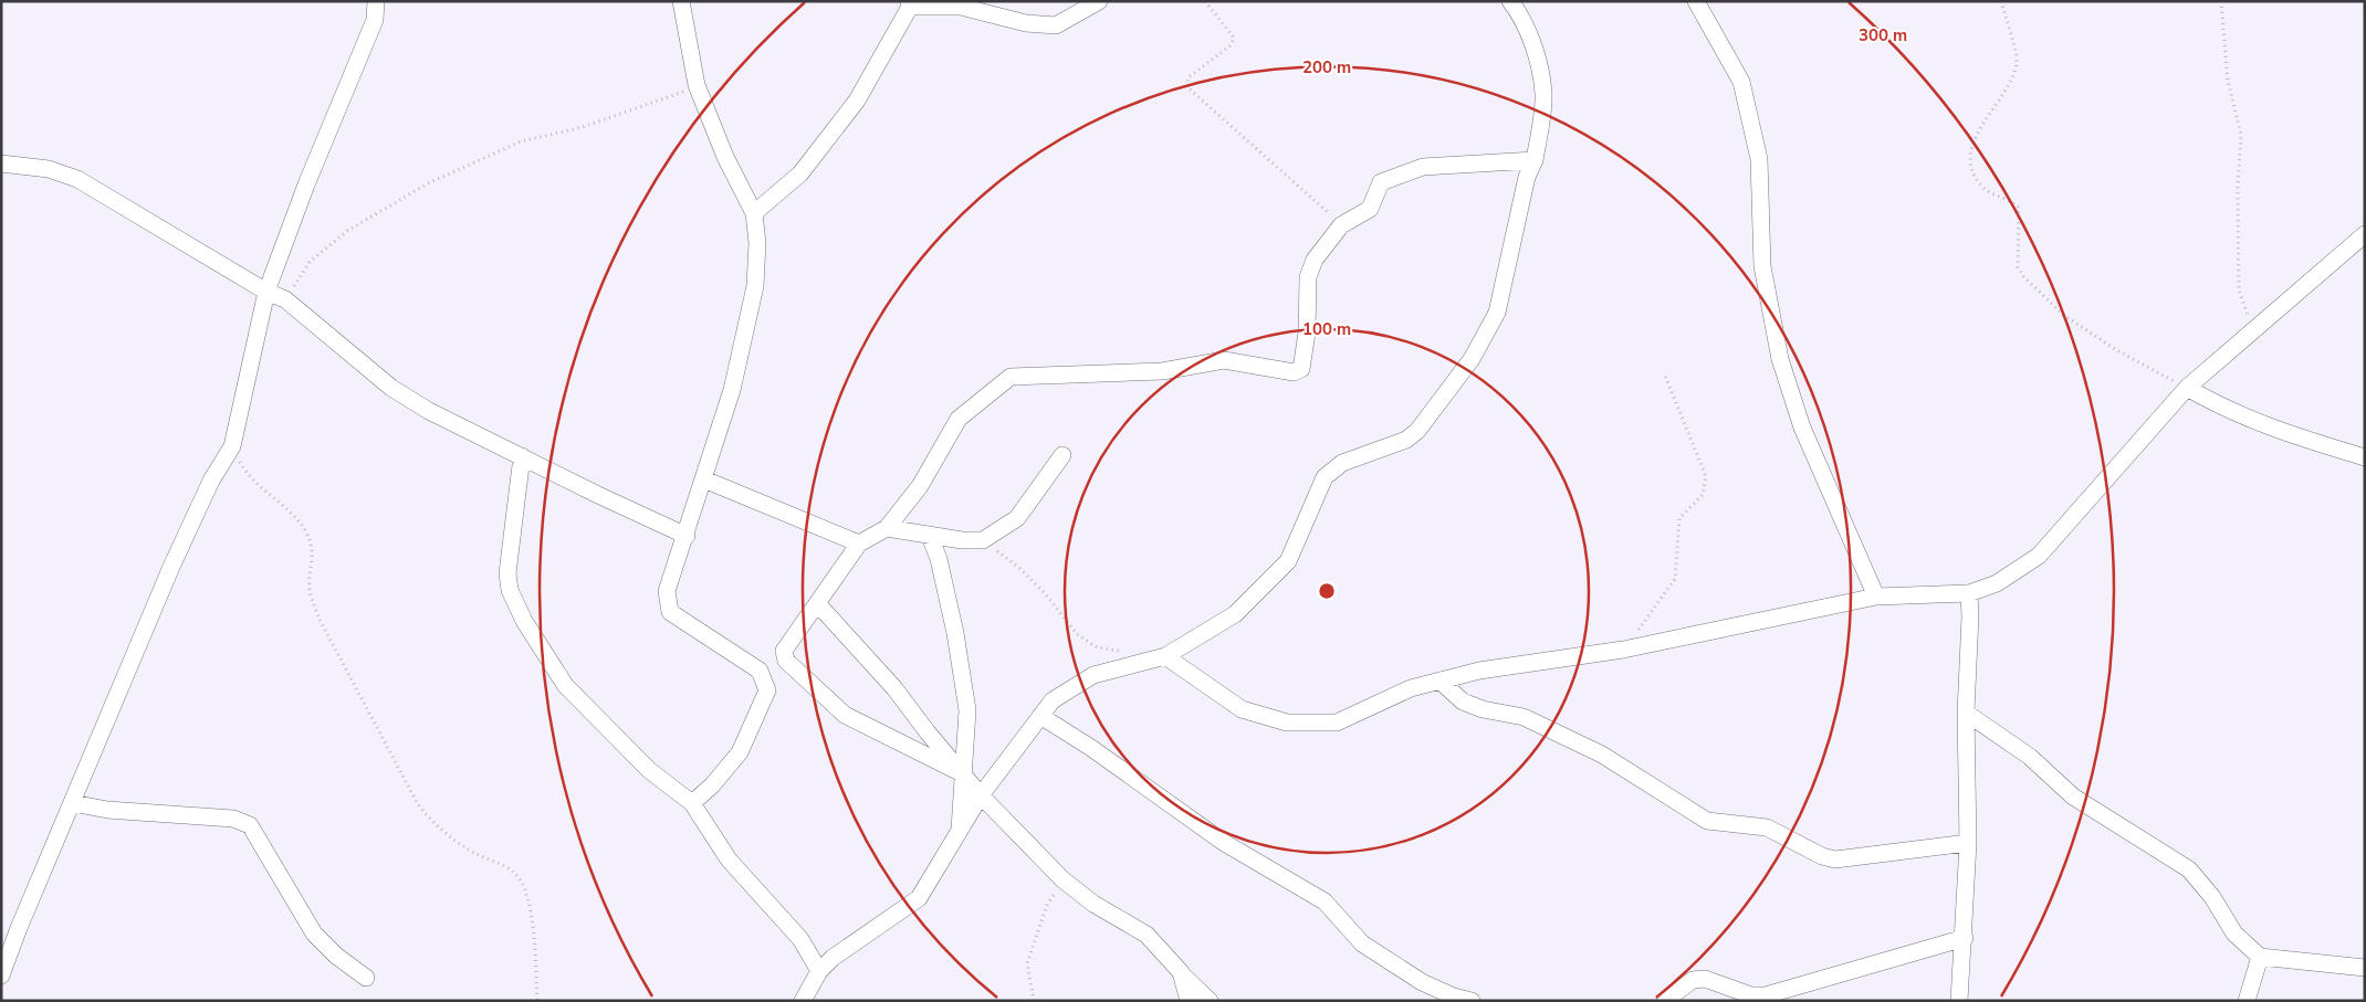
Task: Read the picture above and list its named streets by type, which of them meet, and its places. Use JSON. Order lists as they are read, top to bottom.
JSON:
{
  "rings": ["300 m", "200 m", "100 m"]
}
